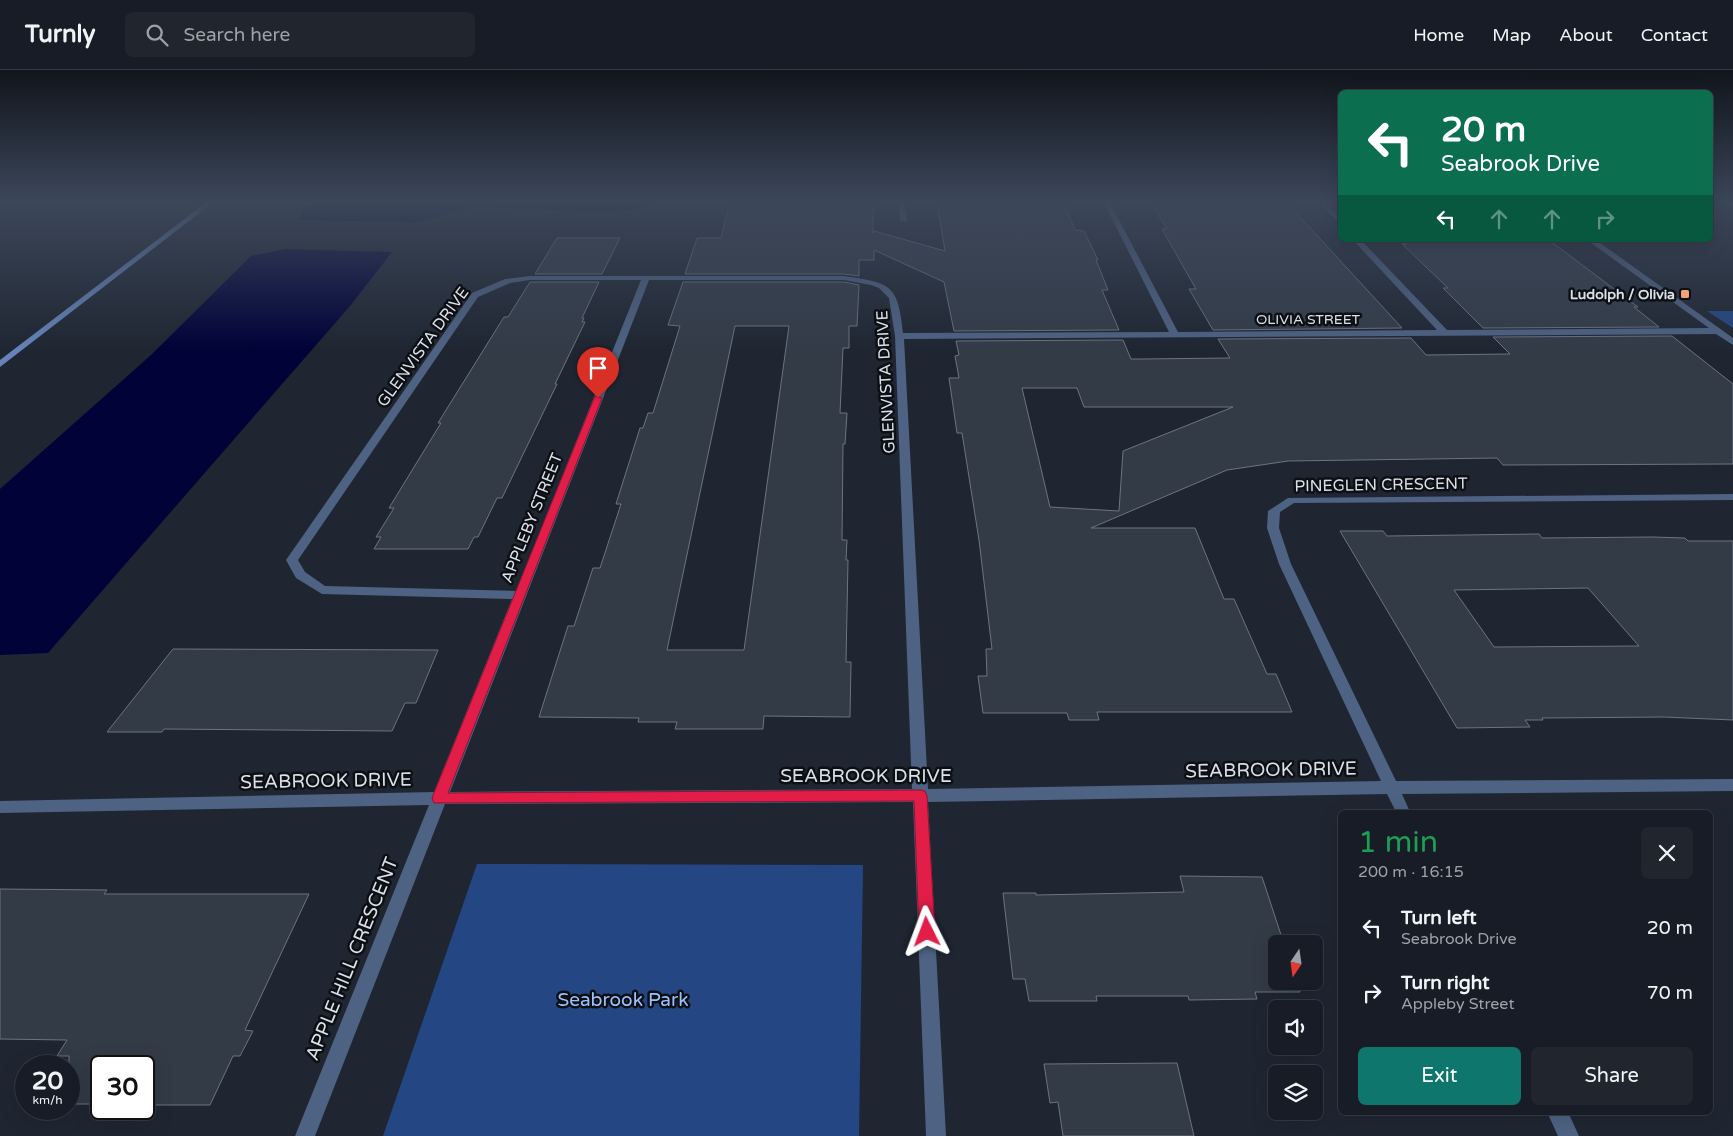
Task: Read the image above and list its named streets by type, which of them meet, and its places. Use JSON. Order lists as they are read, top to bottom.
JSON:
{
  "streets": {
    "street": [
      "OLIVIA STREET",
      "GLENVISTA DRIVE",
      "PINEGLEN CRESCENT",
      "APPLEBY STREET",
      "SEABROOK DRIVE",
      "APPLE HILL CRESCENT"
    ]
  },
  "crossings": [
    ["OLIVIA STREET", "GLENVISTA DRIVE"],
    ["GLENVISTA DRIVE", "APPLEBY STREET"],
    ["GLENVISTA DRIVE", "SEABROOK DRIVE"],
    ["PINEGLEN CRESCENT", "SEABROOK DRIVE"],
    ["APPLEBY STREET", "SEABROOK DRIVE"],
    ["APPLEBY STREET", "APPLE HILL CRESCENT"],
    ["SEABROOK DRIVE", "APPLE HILL CRESCENT"]
  ],
  "parks": ["Seabrook Park"],
  "places": {
    "transit": ["Ludolph / Olivia"]
  },
  "north": "bottom",
  "page": {
    "header": "Turnly",
    "search": "Search here",
    "nav": [
      "Home",
      "Map",
      "About",
      "Contact"
    ],
    "turn": ["20 m", "Seabrook Drive"],
    "heading": ["1 min", "200 m · 16:15"],
    "list": [
      {
        "name": "Turn left",
        "note": "Seabrook Drive",
        "value": "20 m"
      },
      {
        "name": "Turn right",
        "note": "Appleby Street",
        "value": "70 m"
      }
    ],
    "buttons": ["Exit", "Share"],
    "speed": "20 km/h",
    "limit": "30"
  }
}
